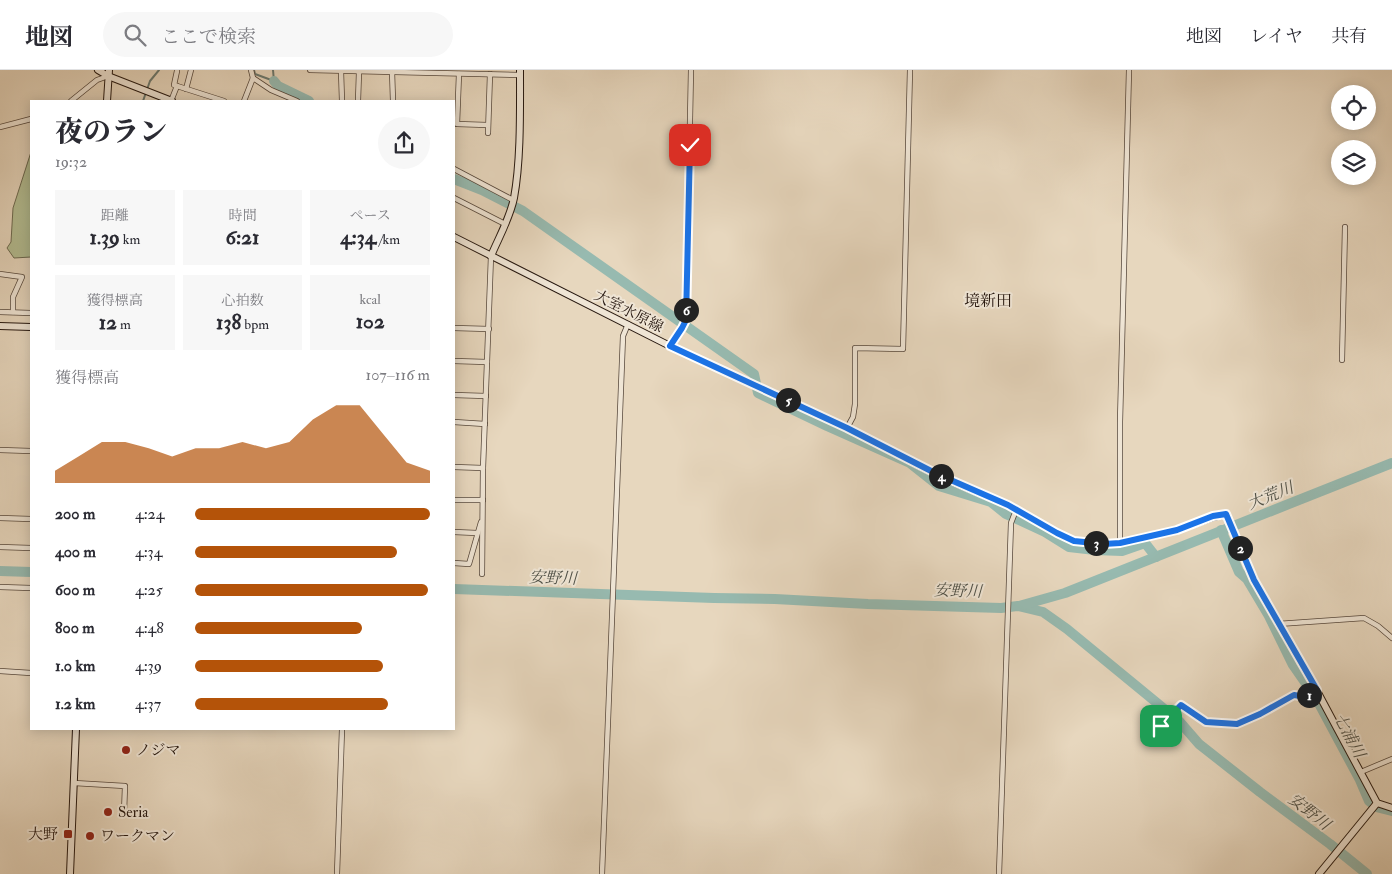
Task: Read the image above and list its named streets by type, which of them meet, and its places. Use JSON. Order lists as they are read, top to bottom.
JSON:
{
  "streets": {
    "main road": ["大室水原線"]
  },
  "districts": ["境新田"],
  "water": ["大荒川", "安野川", "七浦川"],
  "places": {
    "other": ["ノジマ", "Seria", "ワークマン"],
    "transit": ["大野"]
  },
  "page": {
    "header": "地図",
    "search": "ここで検索",
    "nav": ["地図", "レイヤ", "共有"],
    "heading": ["夜のラン", "19:32"],
    "stats": [
      ["距離", "1.39 km"],
      ["時間", "6:21"],
      ["ペース", "4:34 /km"],
      ["獲得標高", "12 m"],
      ["心拍数", "138 bpm"],
      ["kcal", "102"]
    ],
    "pins": [
      "6",
      "5",
      "4",
      "3",
      "2",
      "1"
    ],
    "chart": ["獲得標高", "107–116 m"],
    "list": [
      {
        "name": "200 m",
        "note": "4:24"
      },
      {
        "name": "400 m",
        "note": "4:34"
      },
      {
        "name": "600 m",
        "note": "4:25"
      },
      {
        "name": "800 m",
        "note": "4:48"
      },
      {
        "name": "1.0 km",
        "note": "4:39"
      },
      {
        "name": "1.2 km",
        "note": "4:37"
      }
    ]
  }
}
